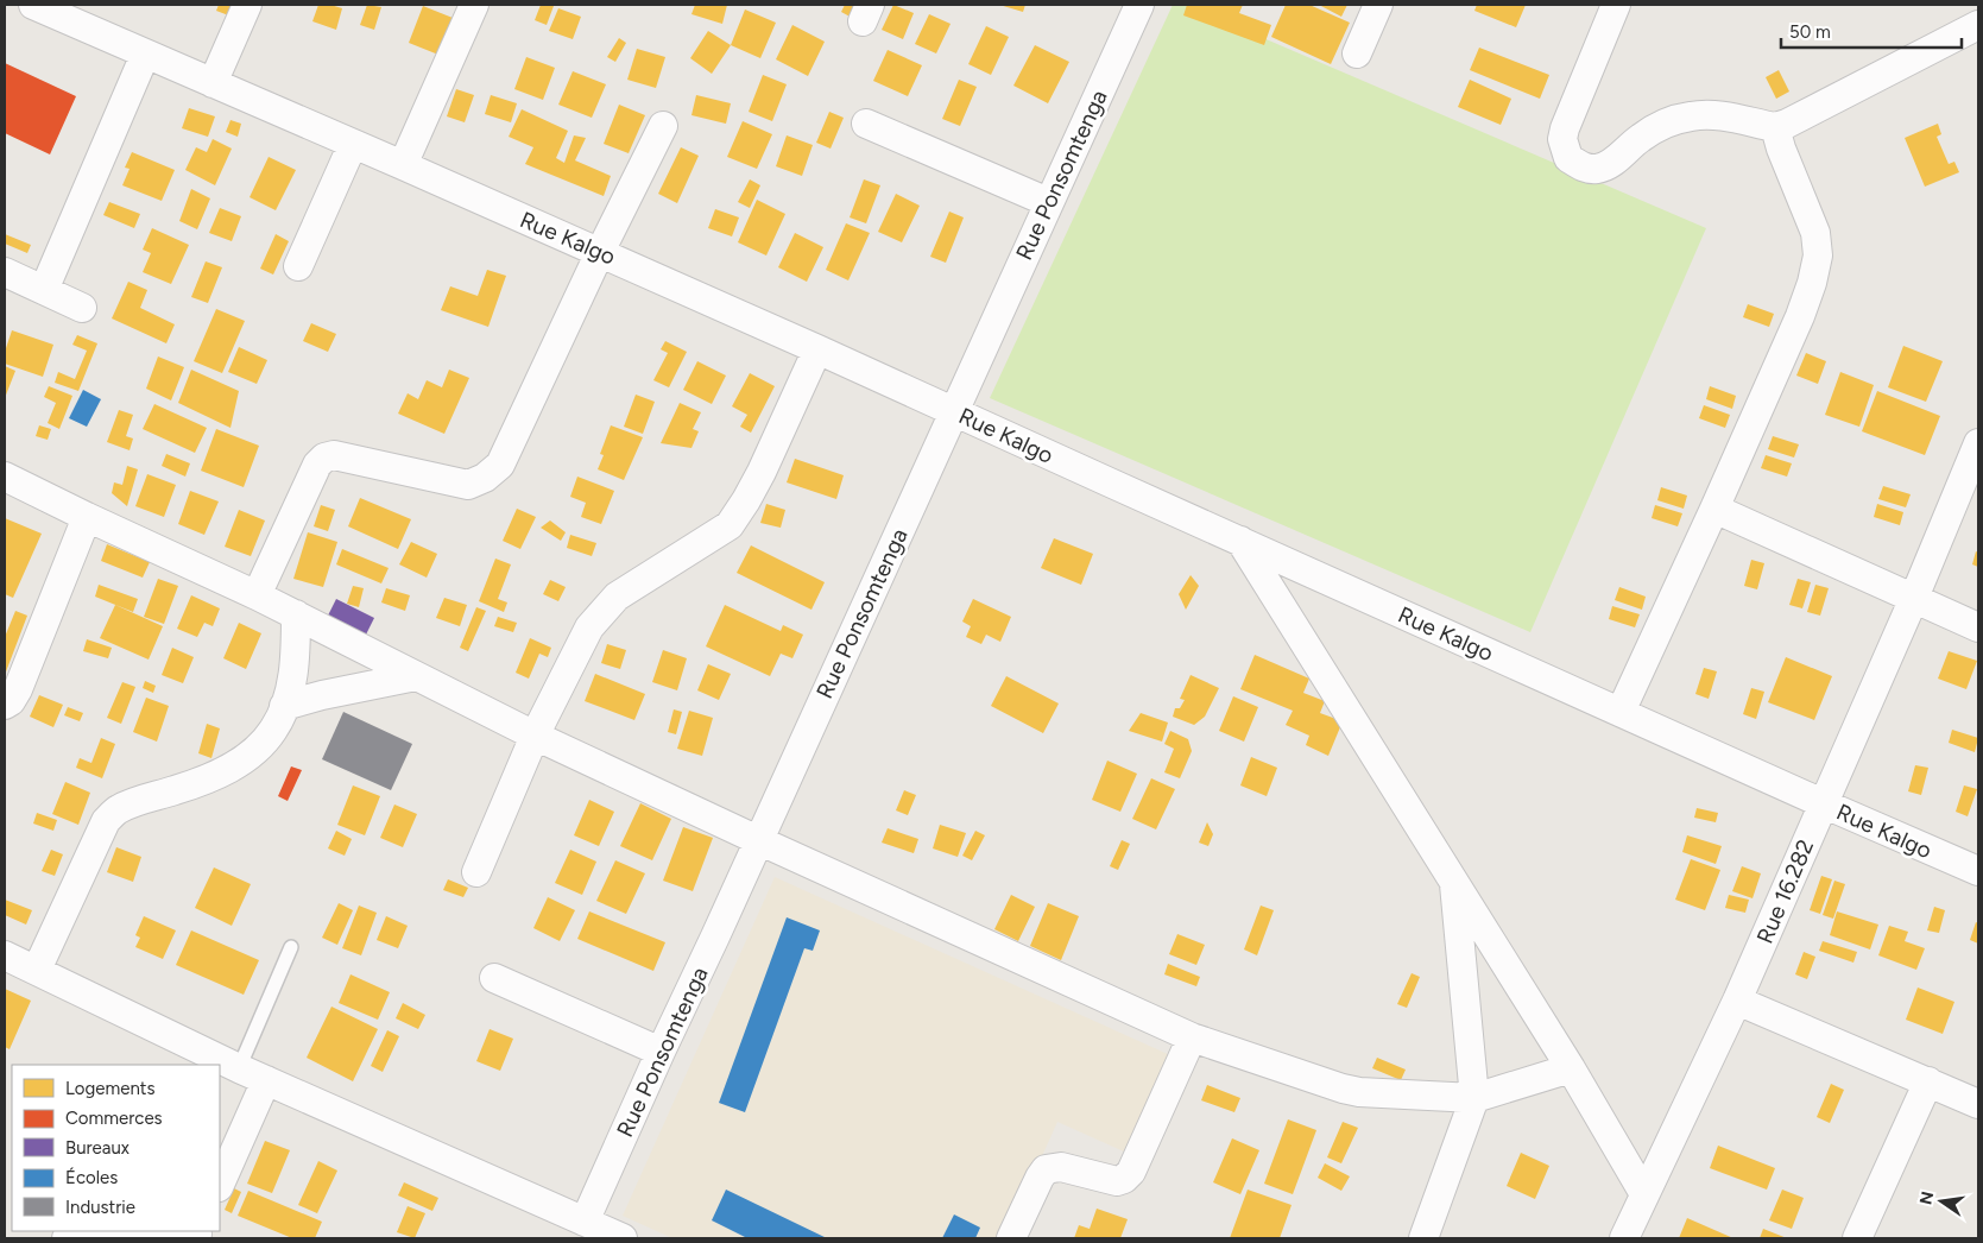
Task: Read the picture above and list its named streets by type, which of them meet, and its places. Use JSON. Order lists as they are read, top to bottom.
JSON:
{
  "streets": {
    "street": ["Rue Ponsomtenga", "Rue Kalgo", "Rue 16.282"]
  },
  "crossings": [
    ["Rue Ponsomtenga", "Rue Kalgo"],
    ["Rue Kalgo", "Rue 16.282"]
  ],
  "legend": [
    "Logements",
    "Commerces",
    "Bureaux",
    "Écoles",
    "Industrie"
  ],
  "scale_bar": "50 m",
  "north": "left"
}
